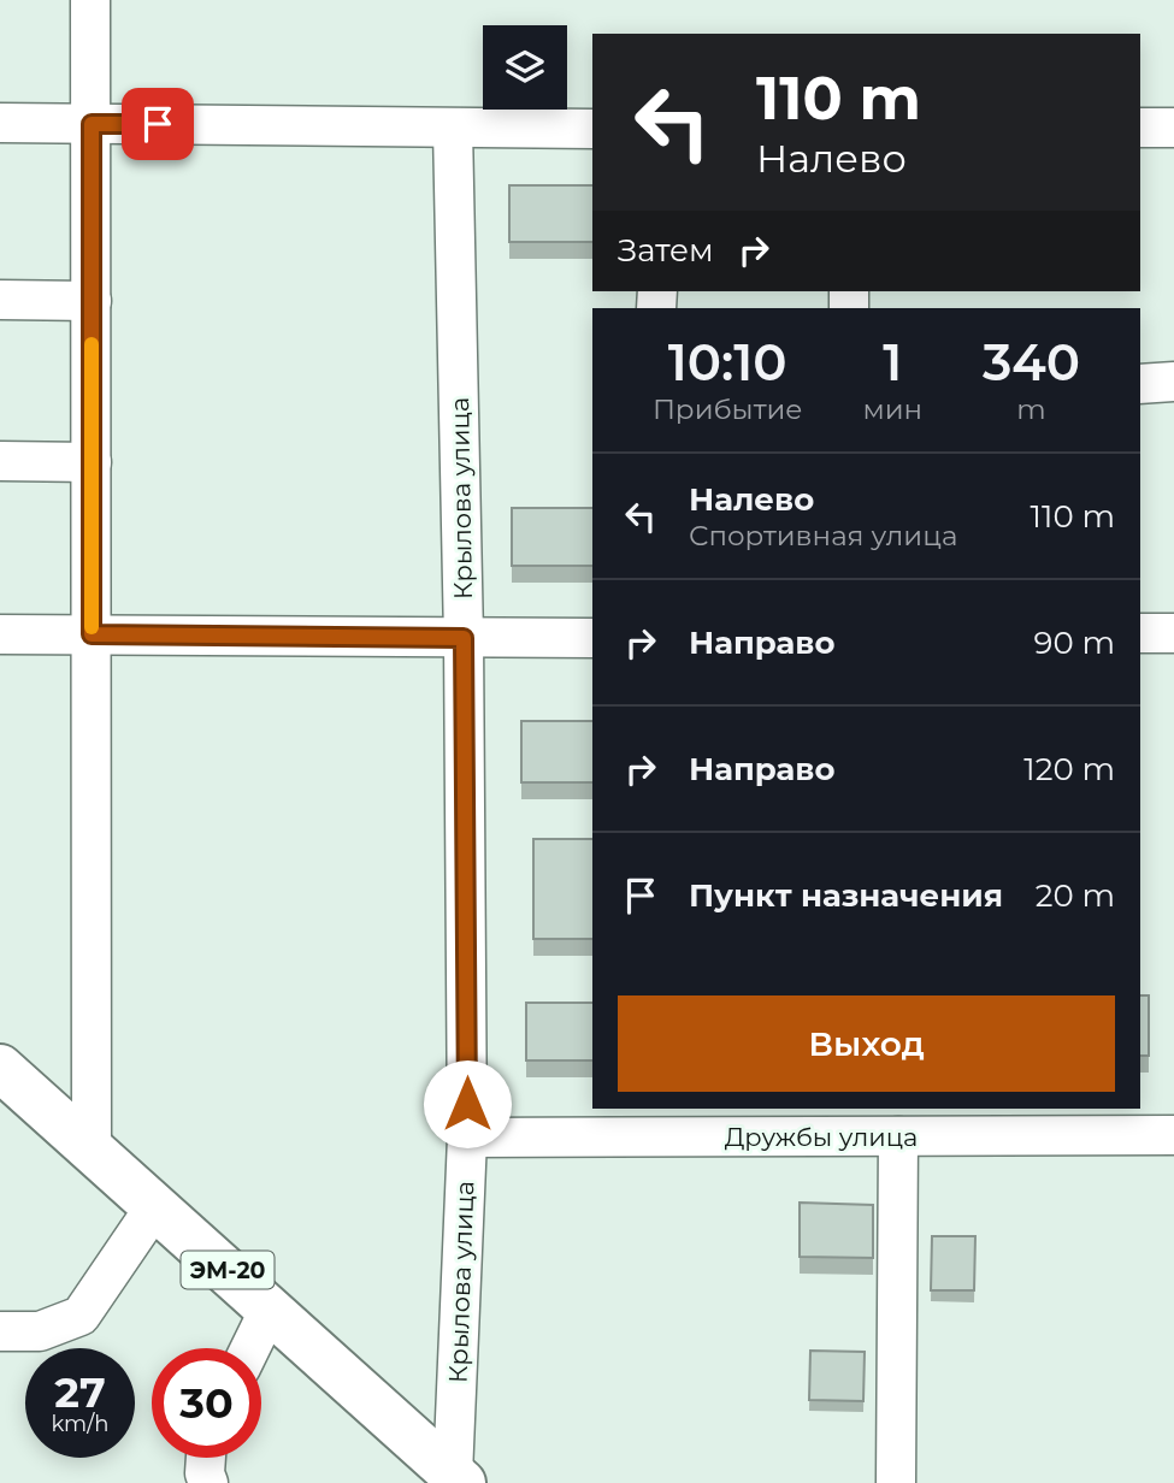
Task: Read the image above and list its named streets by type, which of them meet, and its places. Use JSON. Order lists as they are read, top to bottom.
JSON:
{
  "streets": {
    "main road": ["ЭМ-20"],
    "street": ["Крылова улица", "Дружбы улица"]
  },
  "crossings": [
    ["Крылова улица", "Дружбы улица"],
    ["Крылова улица", "ЭМ-20"]
  ],
  "page": {
    "turn": ["110 m", "Налево"],
    "then": "Затем",
    "eta": [
      "10:10",
      "Прибытие",
      "1",
      "мин",
      "340",
      "m"
    ],
    "list": [
      {
        "name": "Налево",
        "note": "Спортивная улица",
        "value": "110 m"
      },
      {
        "name": "Направо",
        "value": "90 m"
      },
      {
        "name": "Направо",
        "value": "120 m"
      },
      {
        "name": "Пункт назначения",
        "value": "20 m"
      }
    ],
    "buttons": "Выход",
    "speed": "27 km/h",
    "limit": "30"
  }
}
